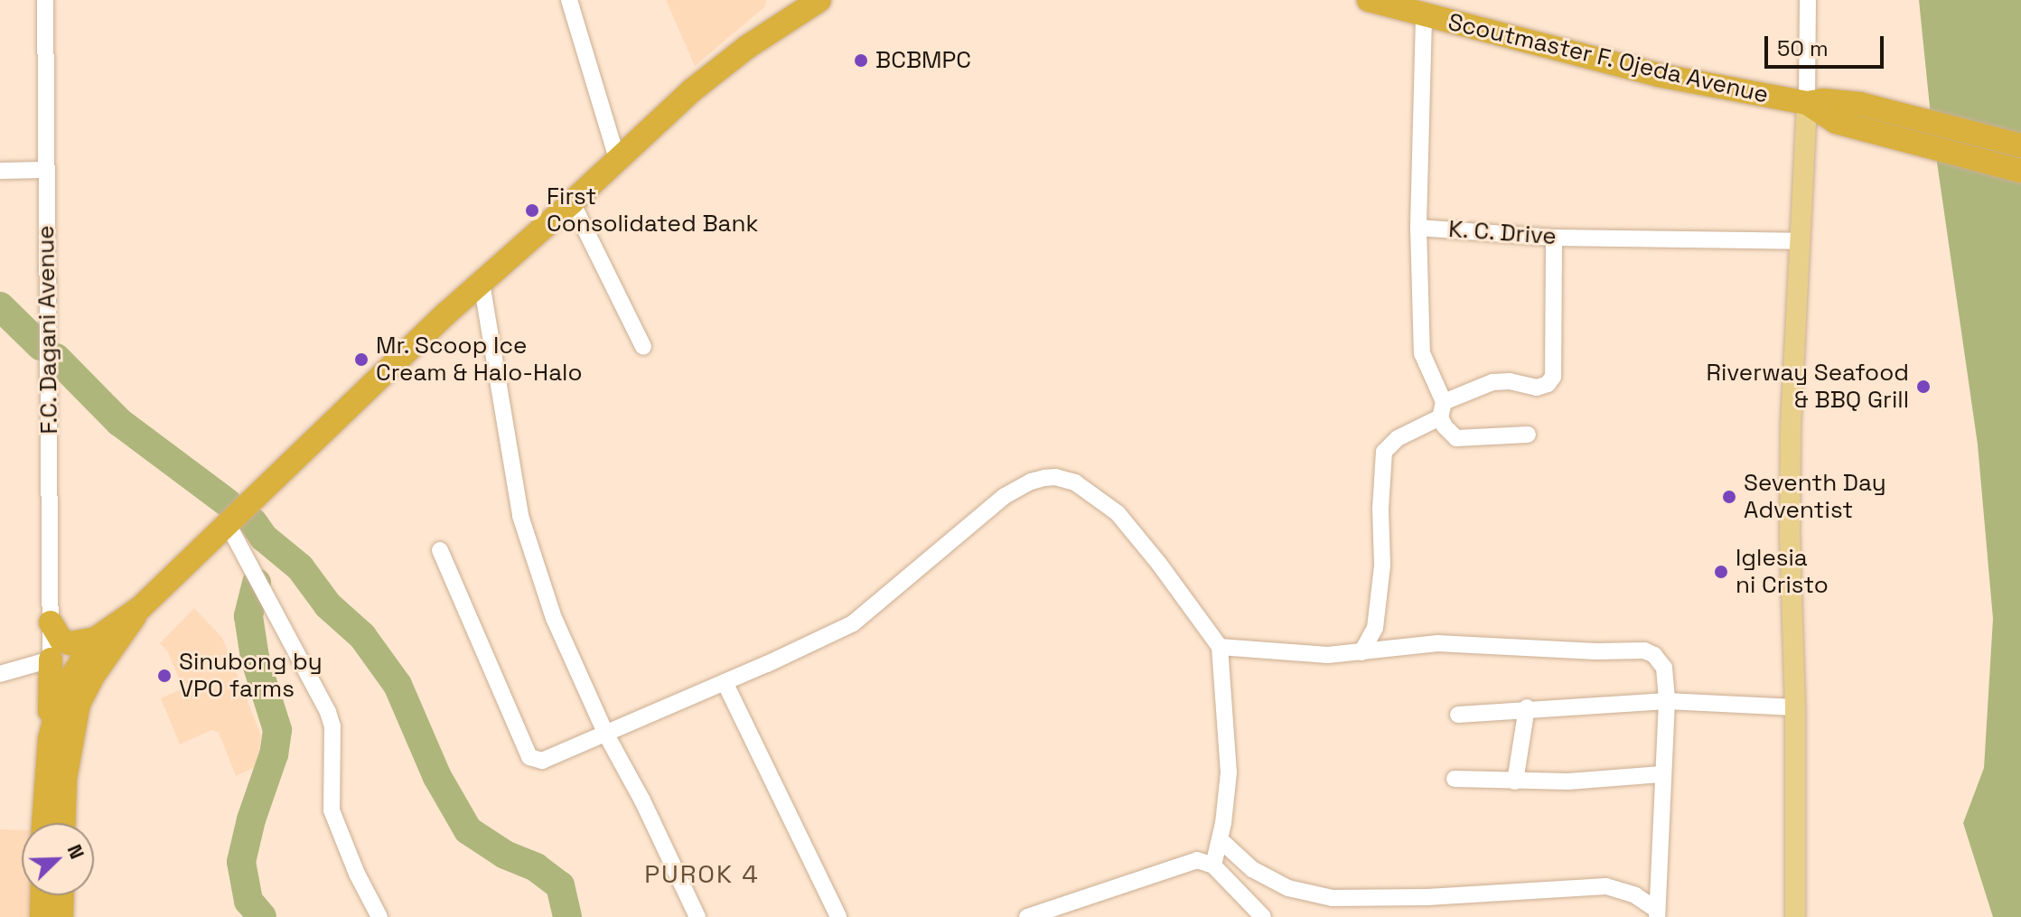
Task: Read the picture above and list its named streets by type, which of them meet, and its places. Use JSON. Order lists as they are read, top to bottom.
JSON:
{
  "streets": {
    "highway": ["Scoutmaster F. Ojeda Avenue"],
    "street": ["K. C. Drive", "F.C. Dagani Avenue"]
  },
  "crossings": [
    ["Scoutmaster F. Ojeda Avenue", "K. C. Drive"]
  ],
  "districts": ["PUROK 4"],
  "places": [
    "BCBMPC",
    "First Consolidated Bank",
    "Mr. Scoop Ice Cream & Halo-Halo",
    "Riverway Seafood & BBQ Grill",
    "Seventh Day Adventist",
    "Iglesia ni Cristo",
    "Sinubong by VPO farms"
  ],
  "scale_bar": "50 m",
  "north": "top right"
}
